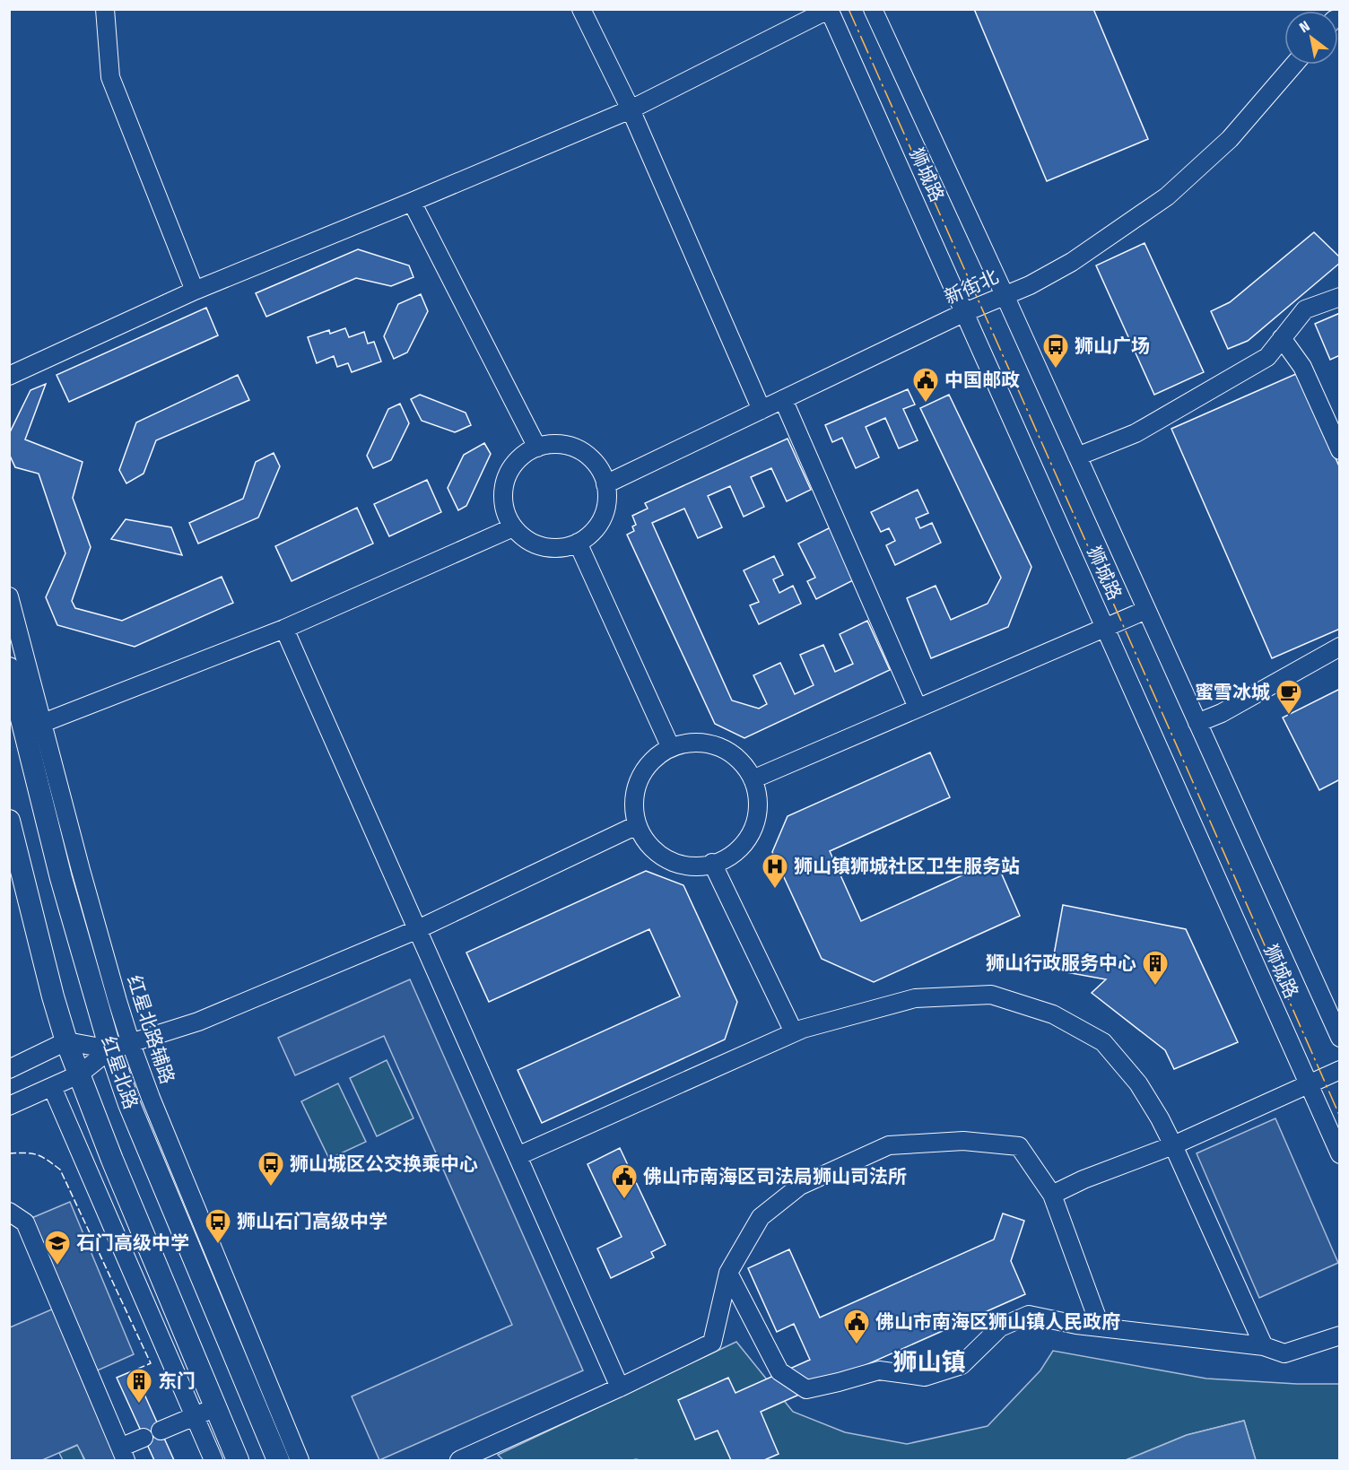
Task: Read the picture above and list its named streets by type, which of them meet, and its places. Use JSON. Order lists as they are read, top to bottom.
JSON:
{
  "streets": {
    "main road": ["红星北路"],
    "street": ["狮城路", "新街北", "红星北路辅路"]
  },
  "crossings": [
    ["狮城路", "新街北"],
    ["红星北路辅路", "红星北路"]
  ],
  "districts": ["狮山镇"],
  "places": {
    "bus stop": ["狮山广场", "狮山城区公交换乘中心", "狮山石门高级中学"],
    "public building": ["中国邮政", "佛山市南海区司法局狮山司法所", "佛山市南海区狮山镇人民政府"],
    "cafe": ["蜜雪冰城"],
    "hospital": ["狮山镇狮城社区卫生服务站"],
    "building": ["狮山行政服务中心", "东门"],
    "school or university": ["石门高级中学"]
  },
  "north": "top left"
}
